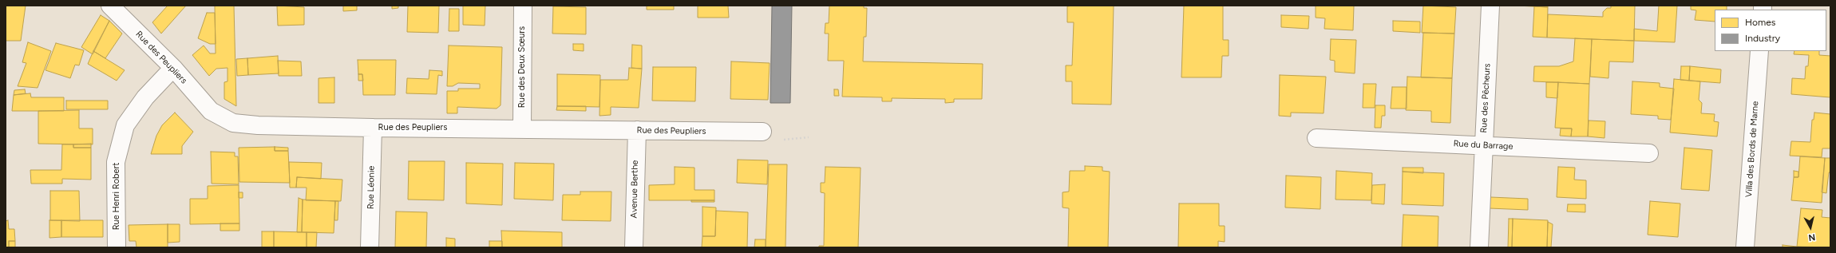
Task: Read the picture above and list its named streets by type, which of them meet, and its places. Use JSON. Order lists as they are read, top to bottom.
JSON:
{
  "streets": {
    "street": [
      "Rue des Peupliers",
      "Rue des Deux Sœurs",
      "Rue des Pêcheurs",
      "Rue du Barrage",
      "Villa des Bords de Marne",
      "Rue Léonie",
      "Avenue Berthe",
      "Rue Henri Robert"
    ]
  },
  "crossings": [
    ["Rue des Peupliers", "Rue des Deux Sœurs"],
    ["Rue des Peupliers", "Rue Léonie"],
    ["Rue des Peupliers", "Avenue Berthe"],
    ["Rue des Peupliers", "Rue Henri Robert"],
    ["Rue des Pêcheurs", "Rue du Barrage"]
  ],
  "legend": ["Homes", "Industry"],
  "north": "bottom"
}
